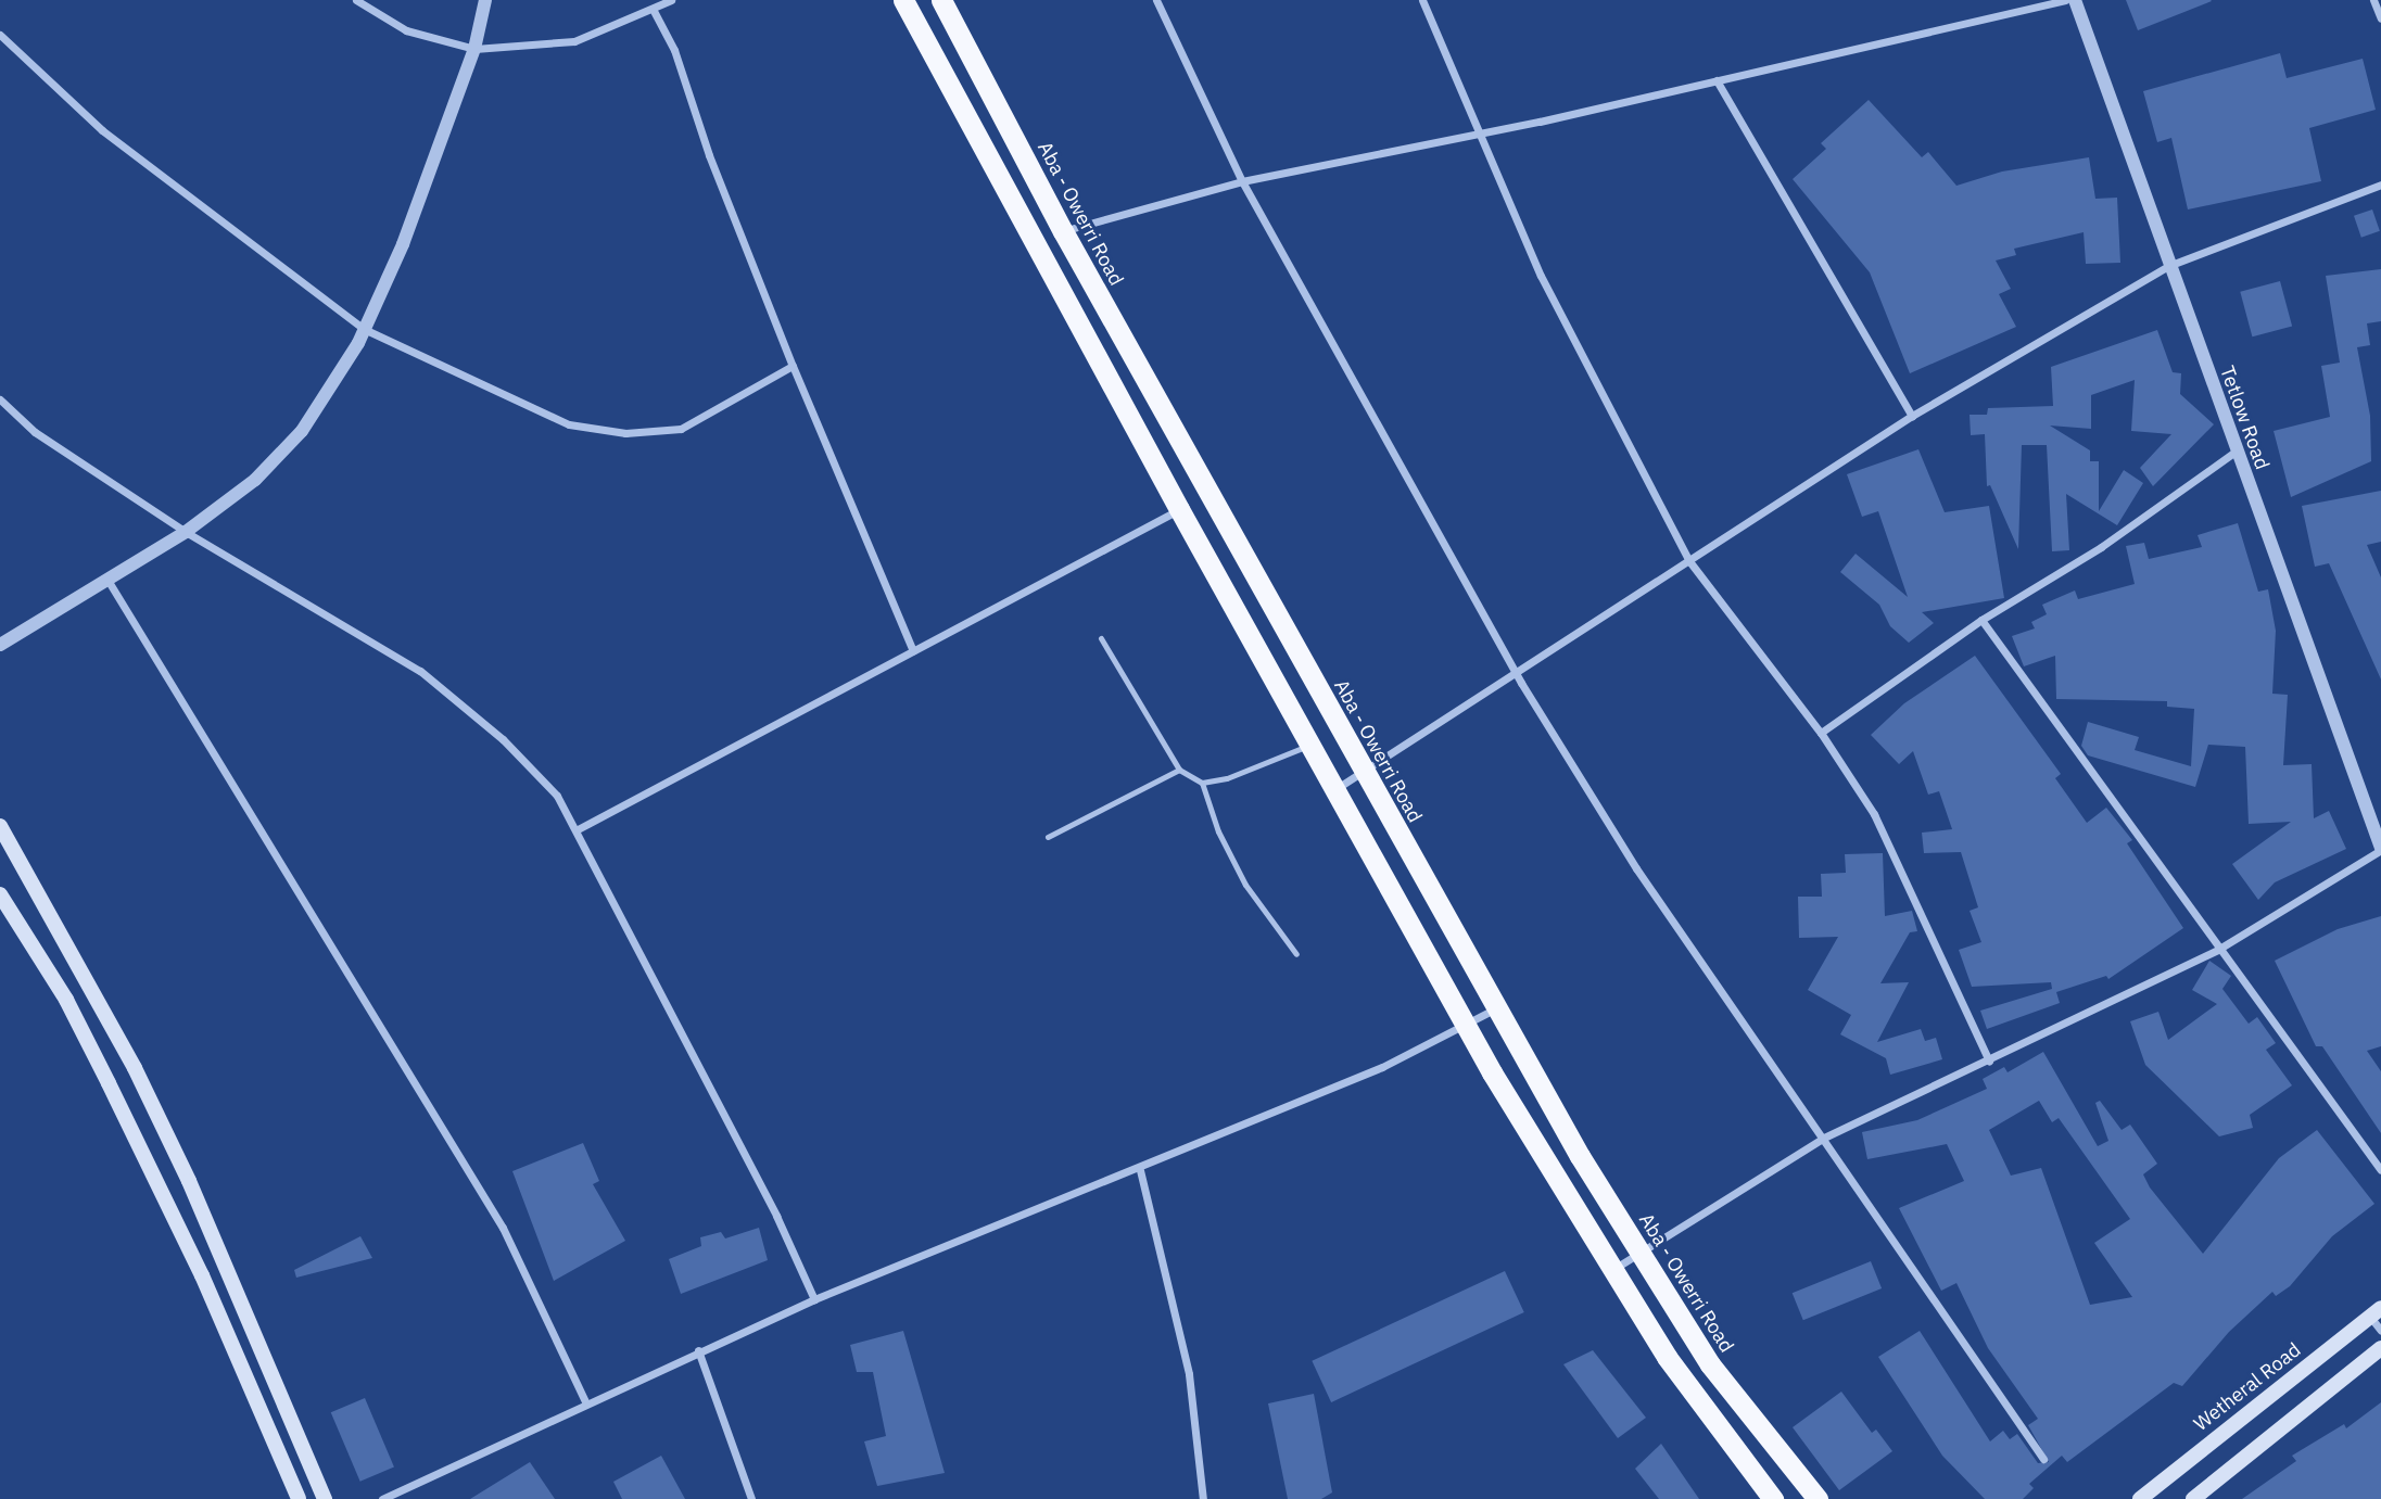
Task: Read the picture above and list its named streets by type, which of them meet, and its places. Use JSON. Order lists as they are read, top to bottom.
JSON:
{
  "streets": {
    "highway": ["Aba - Owerri Road"],
    "main road": ["Wetheral Road"],
    "street": ["Tetlow Road"]
  }
}
